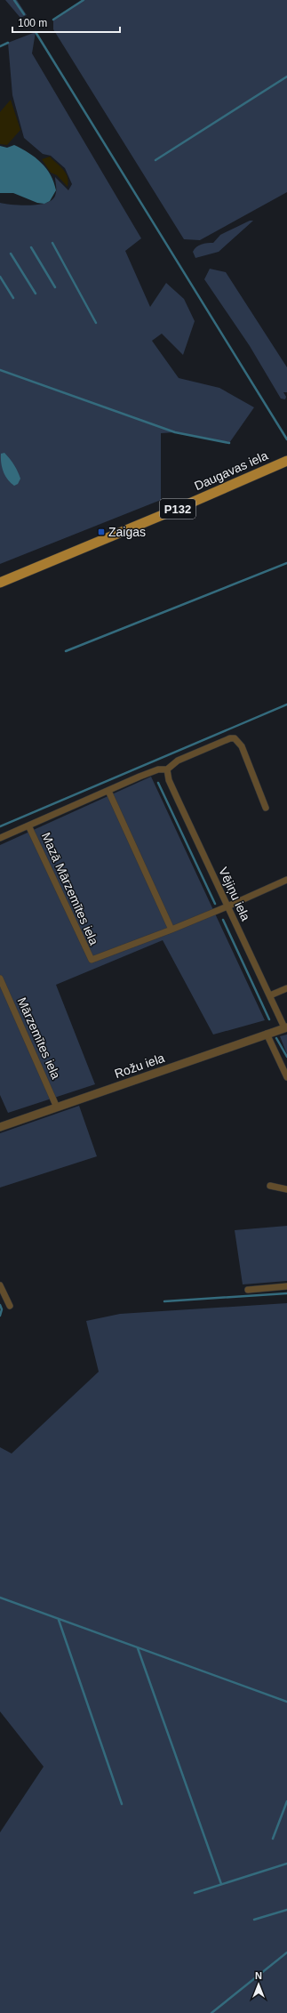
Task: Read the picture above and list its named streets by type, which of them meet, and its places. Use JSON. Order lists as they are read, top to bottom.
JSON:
{
  "streets": {
    "main road": ["Daugavas iela", "P132"],
    "street": [
      "Mazā Mārzemītes iela",
      "Vējiņu iela",
      "Mārzemītes iela",
      "Rožu iela"
    ]
  },
  "crossings": [
    ["Vējiņu iela", "Rožu iela"],
    ["Mārzemītes iela", "Rožu iela"]
  ],
  "places": {
    "transit": ["Zaigas"]
  },
  "scale_bar": "100 m",
  "north": "top"
}
